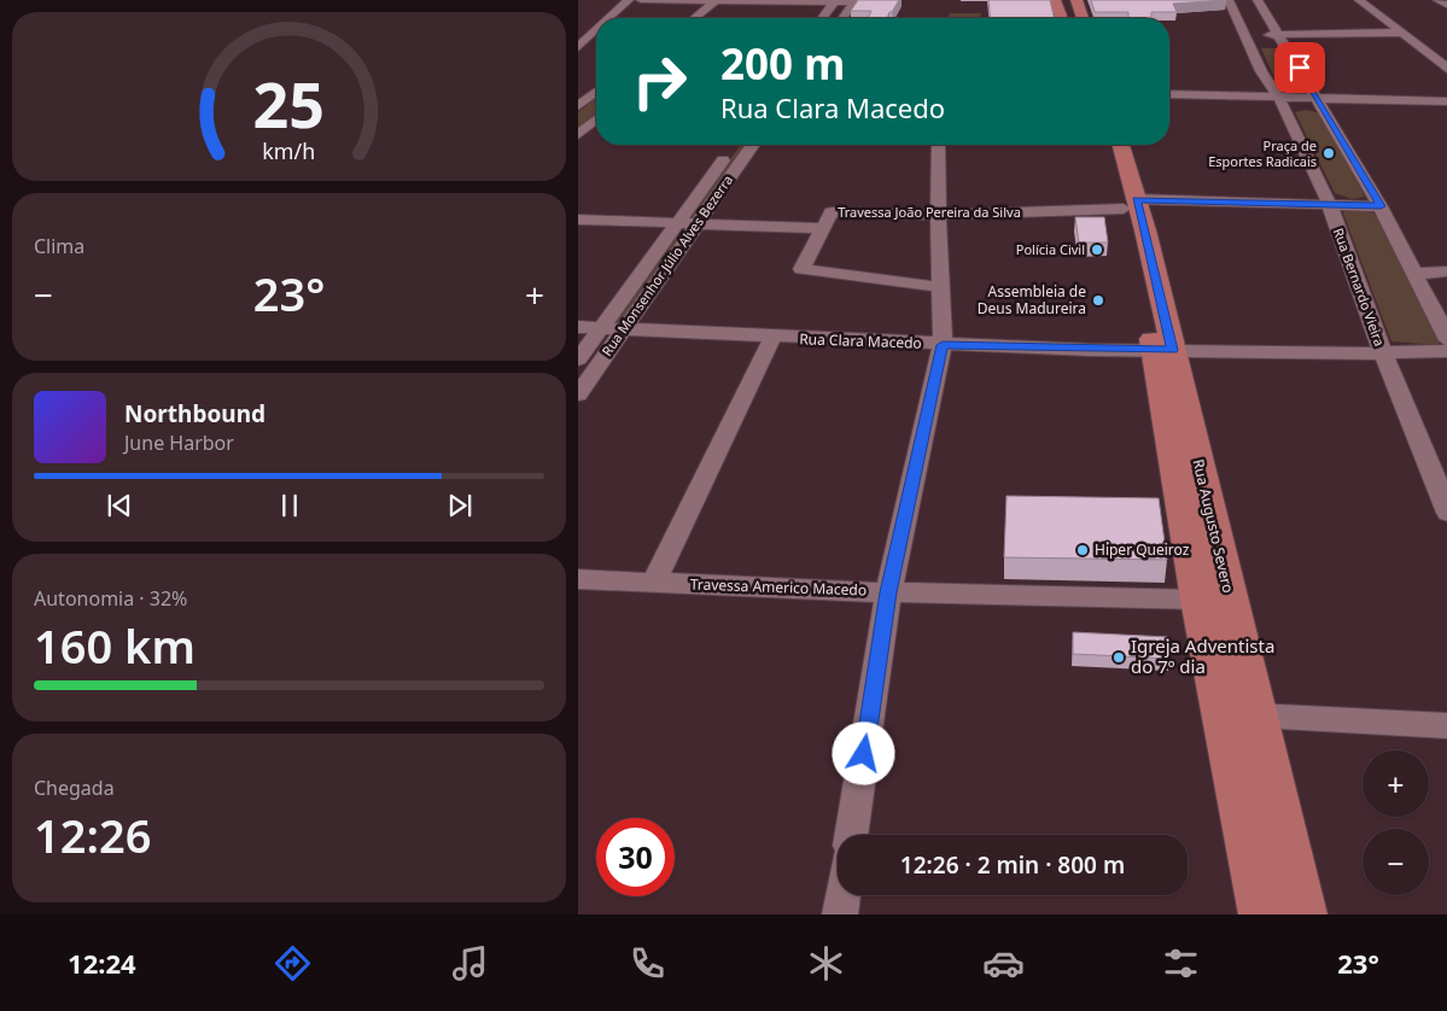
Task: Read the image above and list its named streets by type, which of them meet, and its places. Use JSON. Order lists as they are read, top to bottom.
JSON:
{
  "streets": {
    "main road": ["Rua Augusto Severo"],
    "street": [
      "Travessa João Pereira da Silva",
      "Rua Monsenhor Júlio Alves Bezerra",
      "Rua Bernardo Vieira",
      "Rua Clara Macedo",
      "Travessa Americo Macedo"
    ]
  },
  "crossings": [
    ["Travessa João Pereira da Silva", "Rua Bernardo Vieira"],
    ["Travessa João Pereira da Silva", "Rua Augusto Severo"],
    ["Rua Monsenhor Júlio Alves Bezerra", "Rua Clara Macedo"],
    ["Rua Bernardo Vieira", "Rua Clara Macedo"],
    ["Rua Clara Macedo", "Rua Augusto Severo"],
    ["Rua Augusto Severo", "Travessa Americo Macedo"]
  ],
  "places": [
    "Praça de Esportes Radicais",
    "Polícia Civil",
    "Assembleia de Deus Madureira",
    "Hiper Queiroz",
    "Igreja Adventista do 7º dia"
  ],
  "page": {
    "turn": ["200 m", "Rua Clara Macedo"],
    "tile": [
      "Clima",
      ["Autonomia · 32%", "160 km"],
      ["Chegada", "12:26"]
    ],
    "heat": ["−", "23°", "+"],
    "song": ["Northbound", "June Harbor"],
    "map_buttons": ["+", "−"],
    "limit": "30",
    "trip": "12:26 · 2 min · 800 m",
    "tabs": ["12:24", "23°"],
    "gauge": ["25", "km/h"]
  }
}
